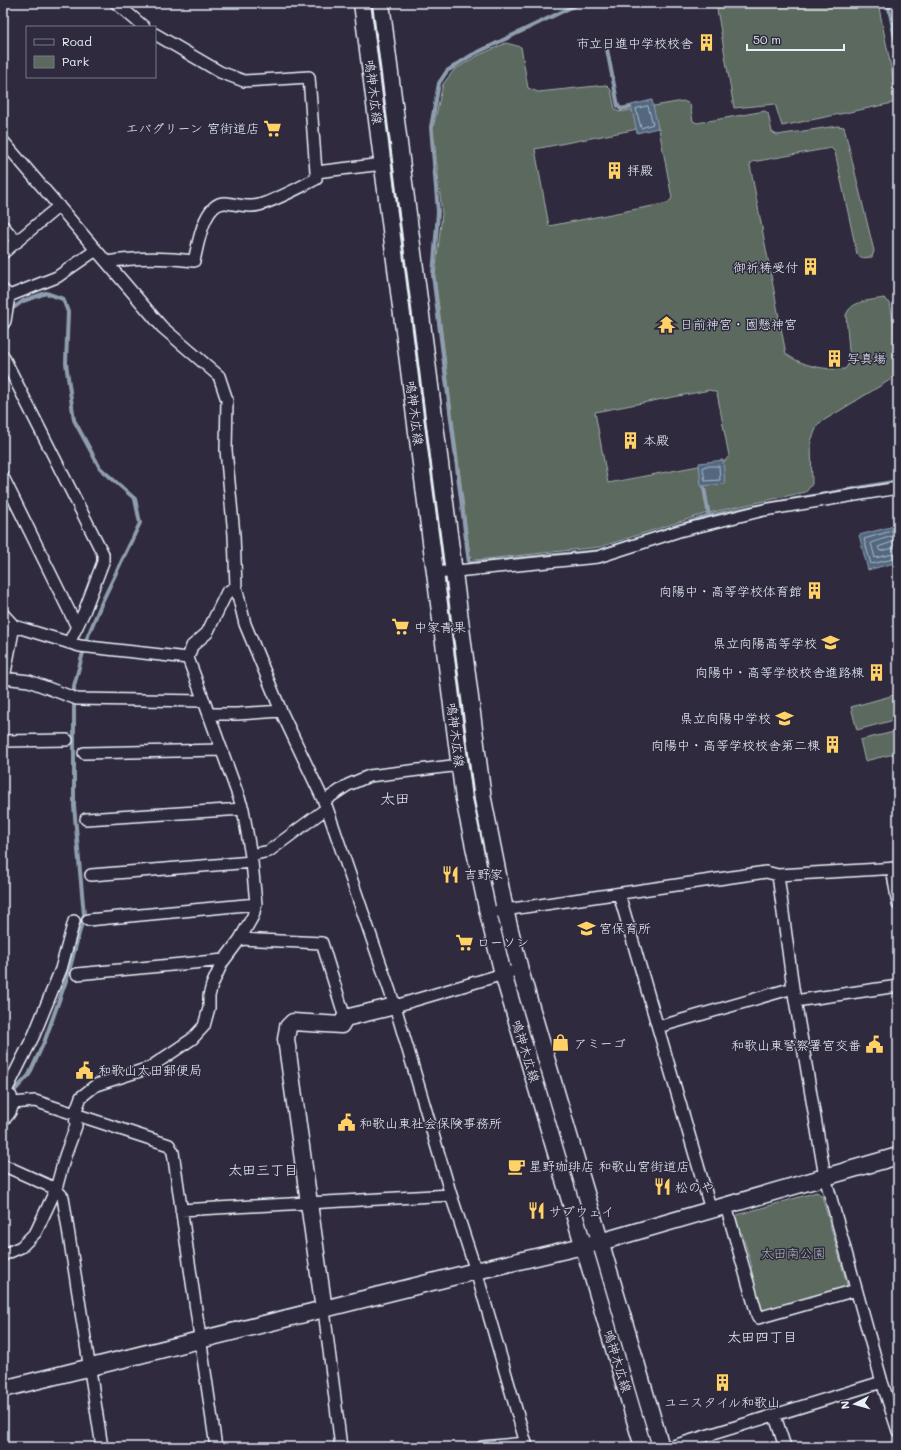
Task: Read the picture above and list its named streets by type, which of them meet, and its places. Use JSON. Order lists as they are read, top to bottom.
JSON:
{
  "streets": {
    "main road": ["鳴神木広線"]
  },
  "districts": ["太田", "太田三丁目", "太田四丁目"],
  "parks": ["太田南公園"],
  "places": {
    "building": [
      "市立日進中学校校舎",
      "拝殿",
      "御祈祷受付",
      "写真塲",
      "本殿",
      "向陽中・高等学校体育館",
      "向陽中・高等学校校舎進路棟",
      "向陽中・高等学校校舎第二棟",
      "ユニスタイル和歌山"
    ],
    "supermarket": ["エバグリーン 宮街道店", "中家青果", "ローソン"],
    "temple": ["日前神宮・國懸神宮"],
    "school or university": ["県立向陽高等学校", "県立向陽中学校", "宮保育所"],
    "restaurant": ["吉野家", "松のや", "サブウェイ"],
    "shop": ["アミーゴ"],
    "public building": ["和歌山東警察署宮交番", "和歌山太田郵便局", "和歌山東社会保険事務所"],
    "cafe": ["星野珈琲店 和歌山宮街道店"]
  },
  "legend": ["Road", "Park"],
  "scale_bar": "50 m",
  "north": "left"
}
